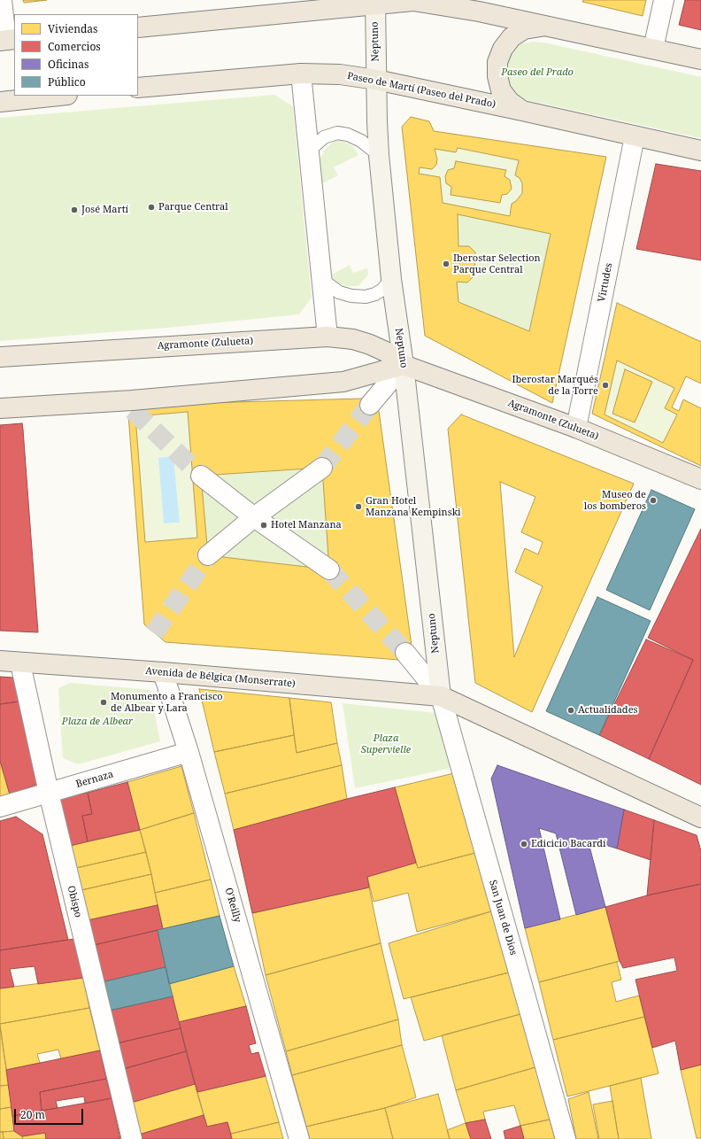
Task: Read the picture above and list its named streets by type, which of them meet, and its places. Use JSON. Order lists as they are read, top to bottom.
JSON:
{
  "streets": {
    "main road": [
      "Neptuno",
      "Paseo de Martí (Paseo del Prado)",
      "Agramonte (Zulueta)",
      "Avenida de Bélgica (Monserrate)"
    ],
    "street": [
      "Virtudes",
      "Bernaza",
      "Obispo",
      "O'Reilly",
      "San Juan de Dios"
    ]
  },
  "crossings": [
    ["Neptuno", "Paseo de Martí (Paseo del Prado)"],
    ["Neptuno", "Agramonte (Zulueta)"],
    ["Neptuno", "Avenida de Bélgica (Monserrate)"],
    ["Neptuno", "San Juan de Dios"],
    ["Paseo de Martí (Paseo del Prado)", "Virtudes"],
    ["Virtudes", "Agramonte (Zulueta)"],
    ["Avenida de Bélgica (Monserrate)", "Obispo"],
    ["Avenida de Bélgica (Monserrate)", "O'Reilly"],
    ["Avenida de Bélgica (Monserrate)", "San Juan de Dios"],
    ["Bernaza", "Obispo"],
    ["Bernaza", "O'Reilly"]
  ],
  "parks": ["Paseo del Prado", "Plaza de Albear", "Plaza Supervielle"],
  "places": [
    "Parque Central",
    "José Martí",
    "Iberostar Selection Parque Central",
    "Iberostar Marqués de la Torre",
    "Museo de los bomberos",
    "Gran Hotel Manzana Kempinski",
    "Hotel Manzana",
    "Monumento a Francisco de Albear y Lara",
    "Actualidades",
    "Edicicio Bacardí"
  ],
  "legend": [
    "Viviendas",
    "Comercios",
    "Oficinas",
    "Público"
  ],
  "scale_bar": "20 m"
}
